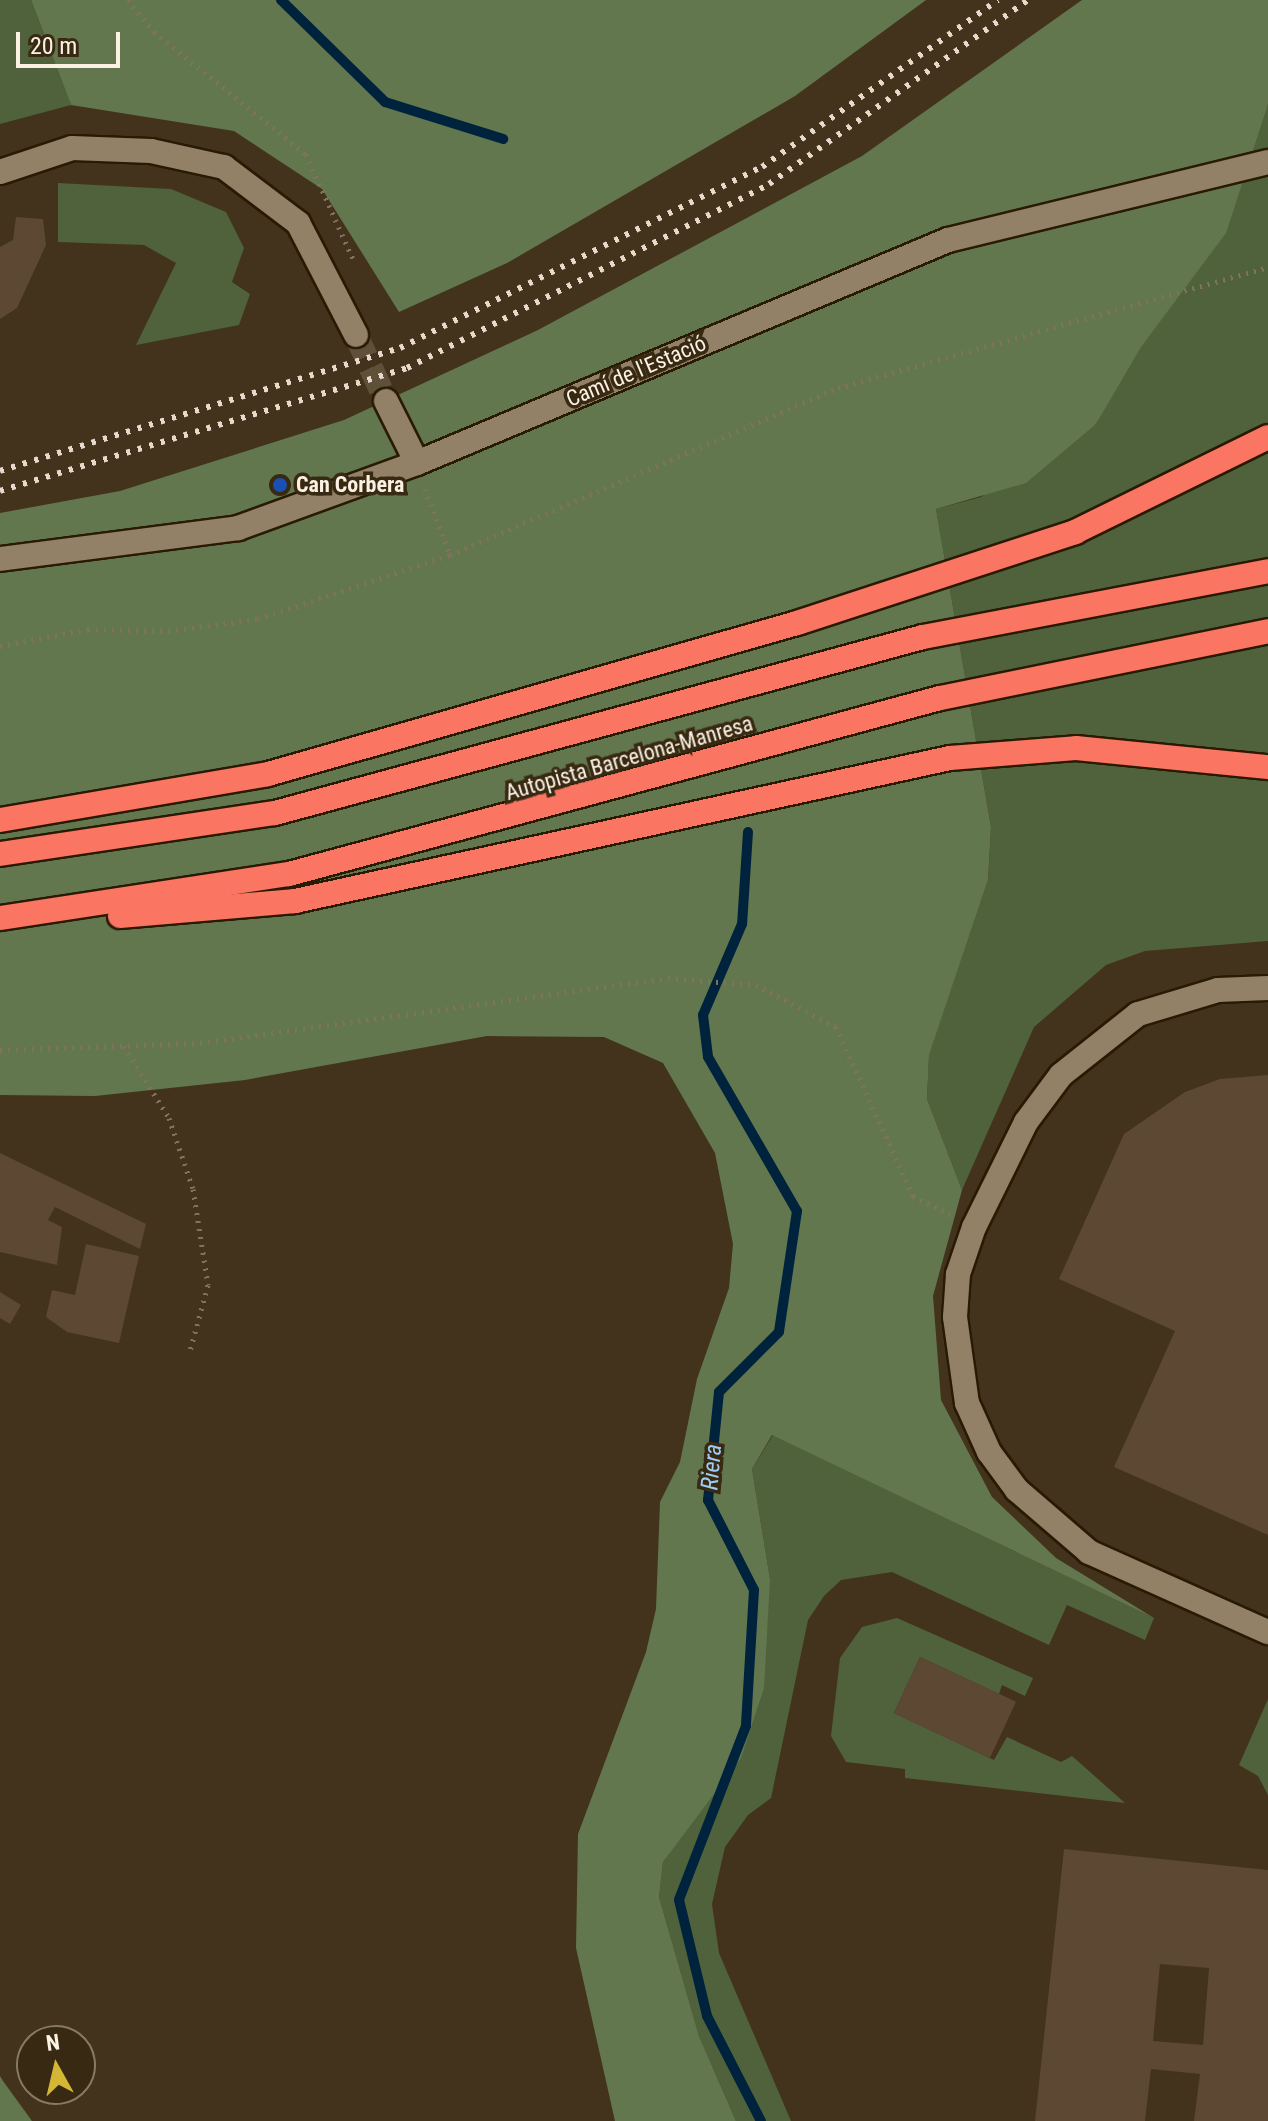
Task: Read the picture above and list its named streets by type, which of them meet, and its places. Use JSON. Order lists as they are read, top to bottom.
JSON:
{
  "streets": {
    "highway": ["Autopista Barcelona-Manresa"],
    "street": ["Camí de l'Estació"]
  },
  "water": ["Riera"],
  "places": ["Can Corbera"],
  "scale_bar": "20 m",
  "north": "top"
}
